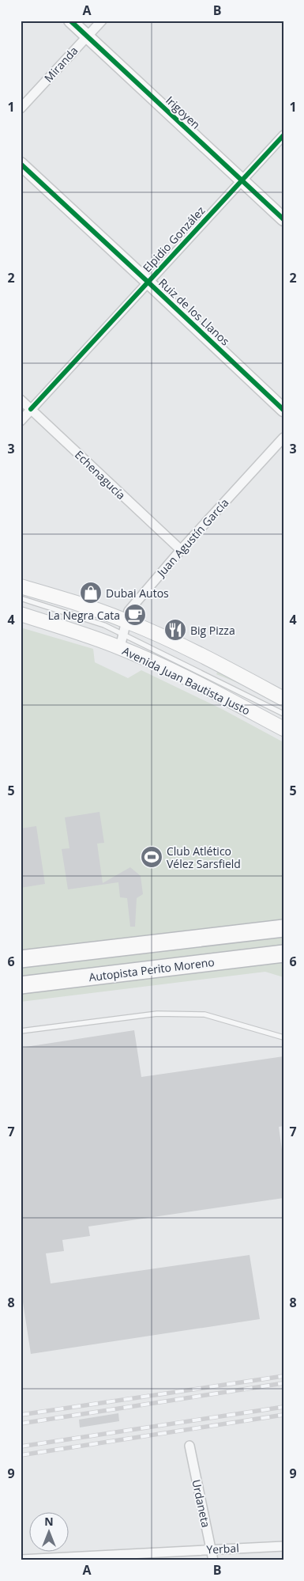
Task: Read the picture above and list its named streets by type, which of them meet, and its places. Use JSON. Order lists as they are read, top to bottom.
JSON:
{
  "streets": {
    "highway": ["Autopista Perito Moreno"],
    "main road": ["Avenida Juan Bautista Justo"],
    "street": [
      "Miranda",
      "Irigoyen",
      "Elpidio González",
      "Ruiz de los Llanos",
      "Echenagucía",
      "Juan Agustín García",
      "Urdaneta",
      "Yerbal"
    ]
  },
  "crossings": [
    ["Miranda", "Irigoyen"],
    ["Irigoyen", "Elpidio González"],
    ["Elpidio González", "Ruiz de los Llanos"],
    ["Elpidio González", "Echenagucía"],
    ["Echenagucía", "Juan Agustín García"],
    ["Juan Agustín García", "Avenida Juan Bautista Justo"],
    ["Urdaneta", "Yerbal"]
  ],
  "places": {
    "shop": ["Dubai Autos"],
    "cafe": ["La Negra Cata"],
    "restaurant": ["Big Pizza"],
    "sports": ["Club Atlético Vélez Sarsfield"]
  },
  "north": "top",
  "grid": {
    "columns": ["A", "B"],
    "rows": [
      "1",
      "2",
      "3",
      "4",
      "5",
      "6",
      "7",
      "8",
      "9"
    ]
  }
}
